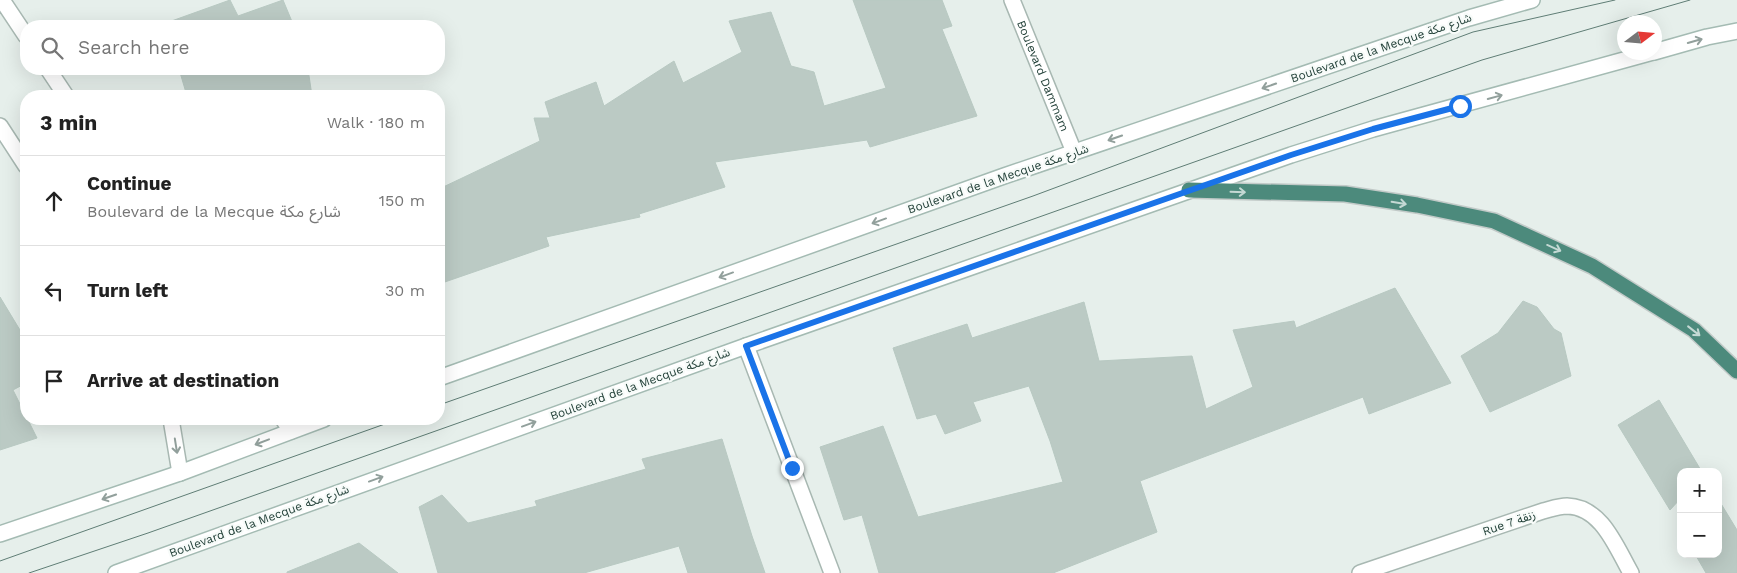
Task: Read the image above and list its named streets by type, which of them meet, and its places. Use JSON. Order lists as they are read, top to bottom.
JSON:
{
  "streets": {
    "main road": ["Boulevard de la Mecque شارع مكة", "Boulevard Dammam", "Rue 7 زنقة"]
  },
  "crossings": [
    ["Boulevard de la Mecque شارع مكة", "Boulevard Dammam"]
  ],
  "north": "right",
  "page": {
    "search": "Search here",
    "heading": ["3 min", "Walk · 180 m"],
    "list": [
      ["Continue", "Boulevard de la Mecque شارع مكة", "150 m"],
      ["Turn left", "30 m"],
      "Arrive at destination"
    ],
    "map_buttons": ["+", "−"]
  }
}
